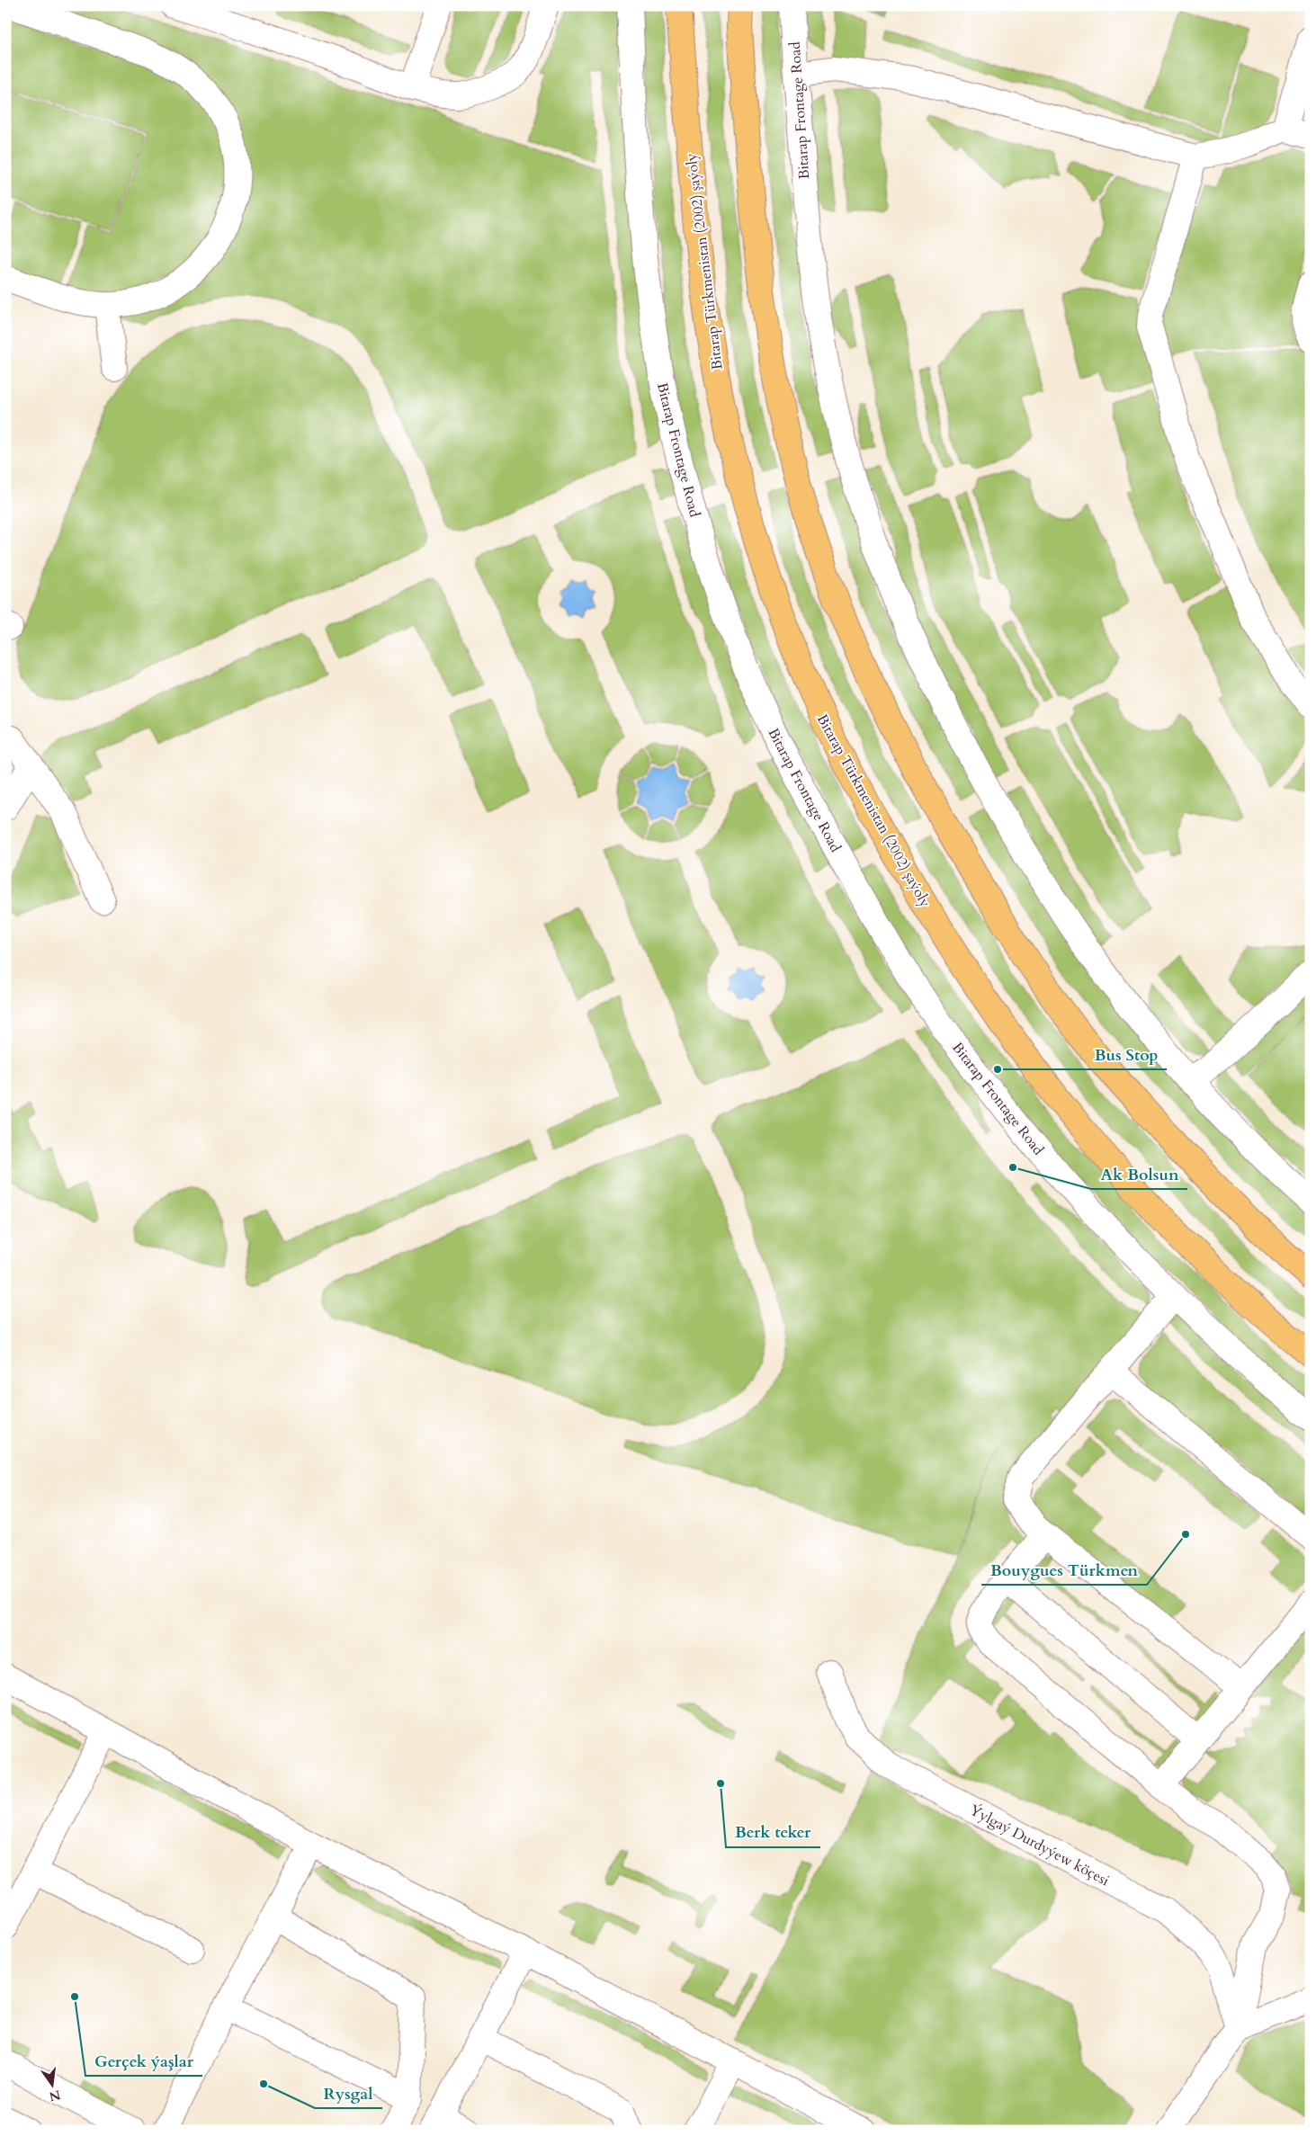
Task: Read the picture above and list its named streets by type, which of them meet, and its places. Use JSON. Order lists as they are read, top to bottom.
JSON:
{
  "streets": {
    "main road": ["Bitarap Türkmenistan (2002) şaýoly"],
    "street": ["Bitarap Frontage Road", "Ýylgaý Durdyýew köçesi"]
  },
  "places": [
    "Bus Stop",
    "Ak Bolsun",
    "Bouygues Türkmen",
    "Berk teker",
    "Gerçek ýaşlar",
    "Rysgal"
  ],
  "north": "bottom"
}
